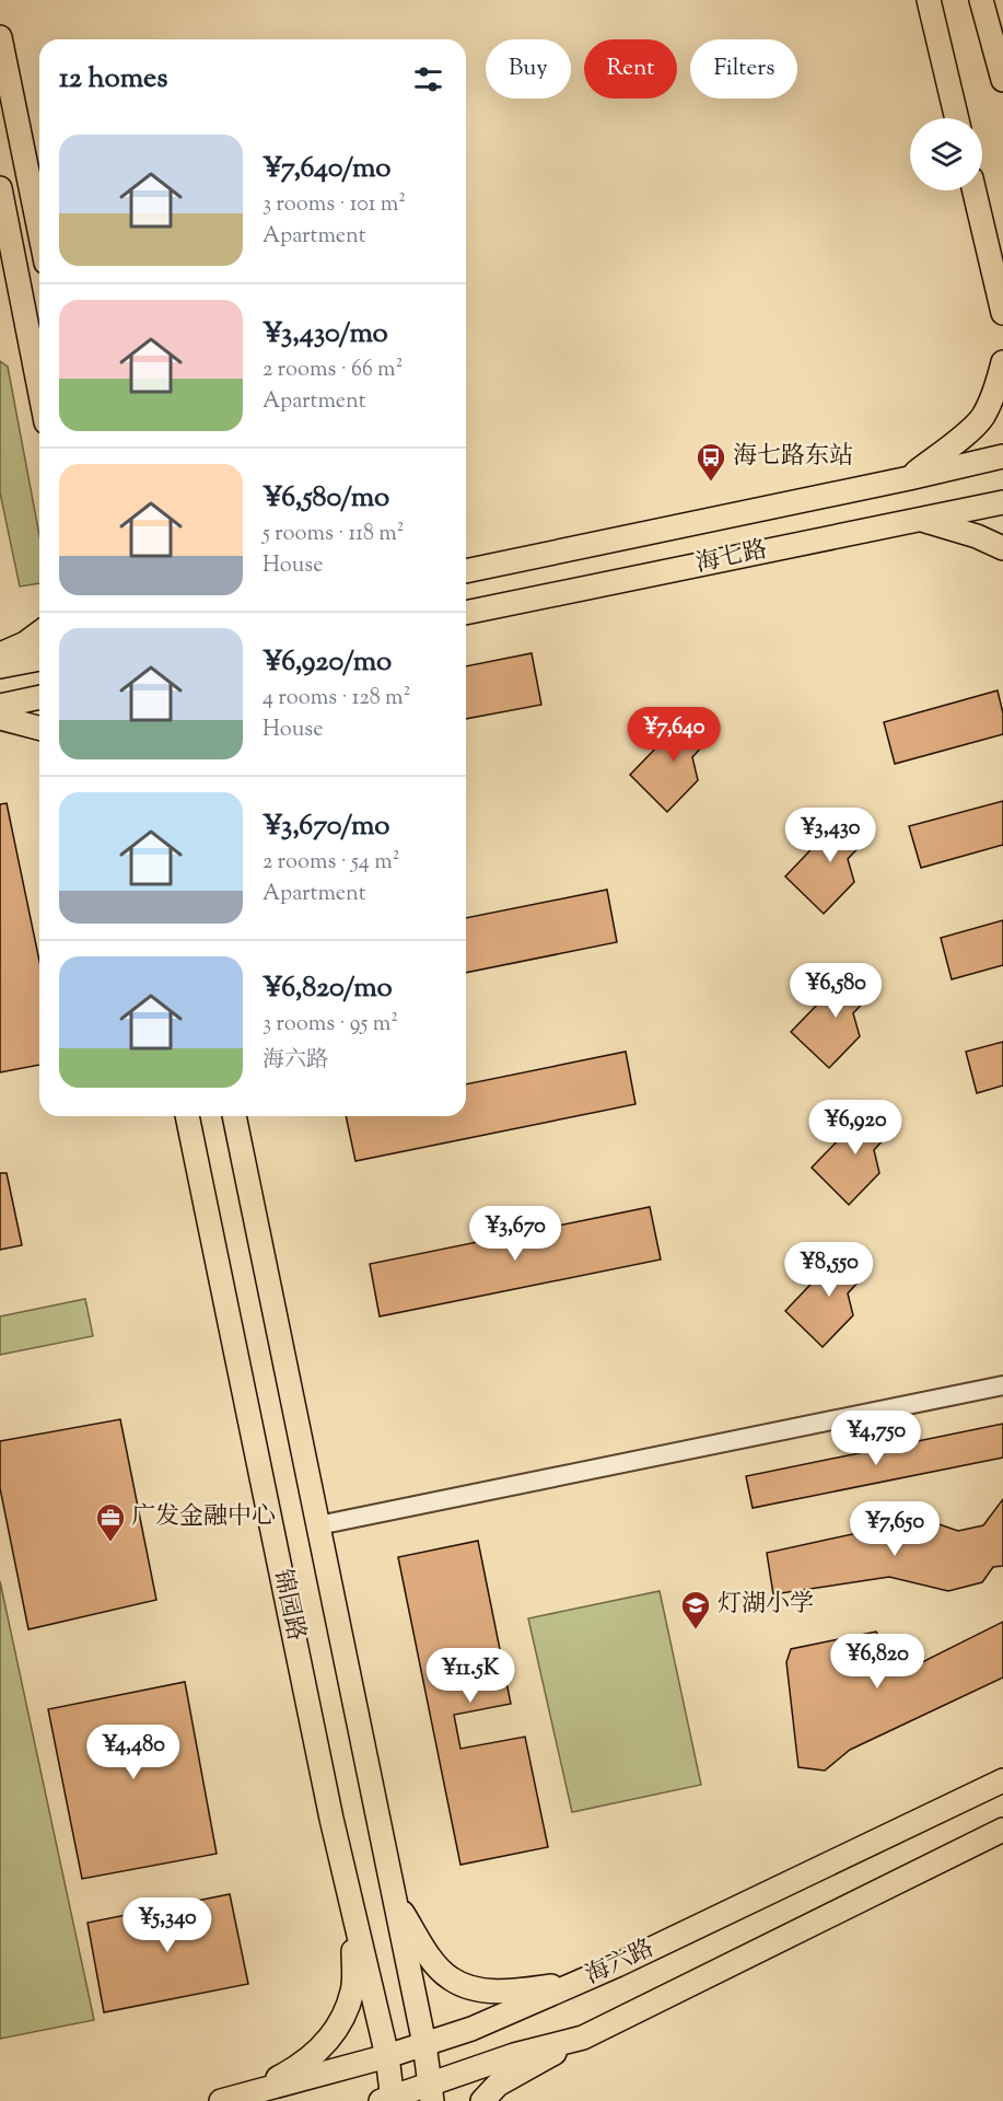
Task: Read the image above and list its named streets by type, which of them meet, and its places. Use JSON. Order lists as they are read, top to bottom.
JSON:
{
  "streets": {
    "main road": ["海七路", "锦园路", "海六路"]
  },
  "crossings": [
    ["锦园路", "海六路"]
  ],
  "places": {
    "bus stop": ["海七路东站"],
    "office": ["广发金融中心"],
    "school or university": ["灯湖小学"]
  },
  "page": {
    "chip": ["Buy", "Rent", "Filters"],
    "heading": "12 homes",
    "list": [
      {
        "name": "¥7,640/mo",
        "note": "3 rooms · 101 m² · Apartment"
      },
      {
        "name": "¥3,430/mo",
        "note": "2 rooms · 66 m² · Apartment"
      },
      {
        "name": "¥6,580/mo",
        "note": "5 rooms · 118 m² · House"
      },
      {
        "name": "¥6,920/mo",
        "note": "4 rooms · 128 m² · House"
      },
      {
        "name": "¥3,670/mo",
        "note": "2 rooms · 54 m² · Apartment"
      },
      {
        "name": "¥6,820/mo",
        "note": "3 rooms · 95 m² · 海六路"
      }
    ],
    "price": [
      "¥7,640",
      "¥3,430",
      "¥6,580",
      "¥6,920",
      "¥3,670",
      "¥8,550",
      "¥4,750",
      "¥7,650",
      "¥6,820",
      "¥11.5K",
      "¥4,480",
      "¥5,340"
    ]
  }
}
